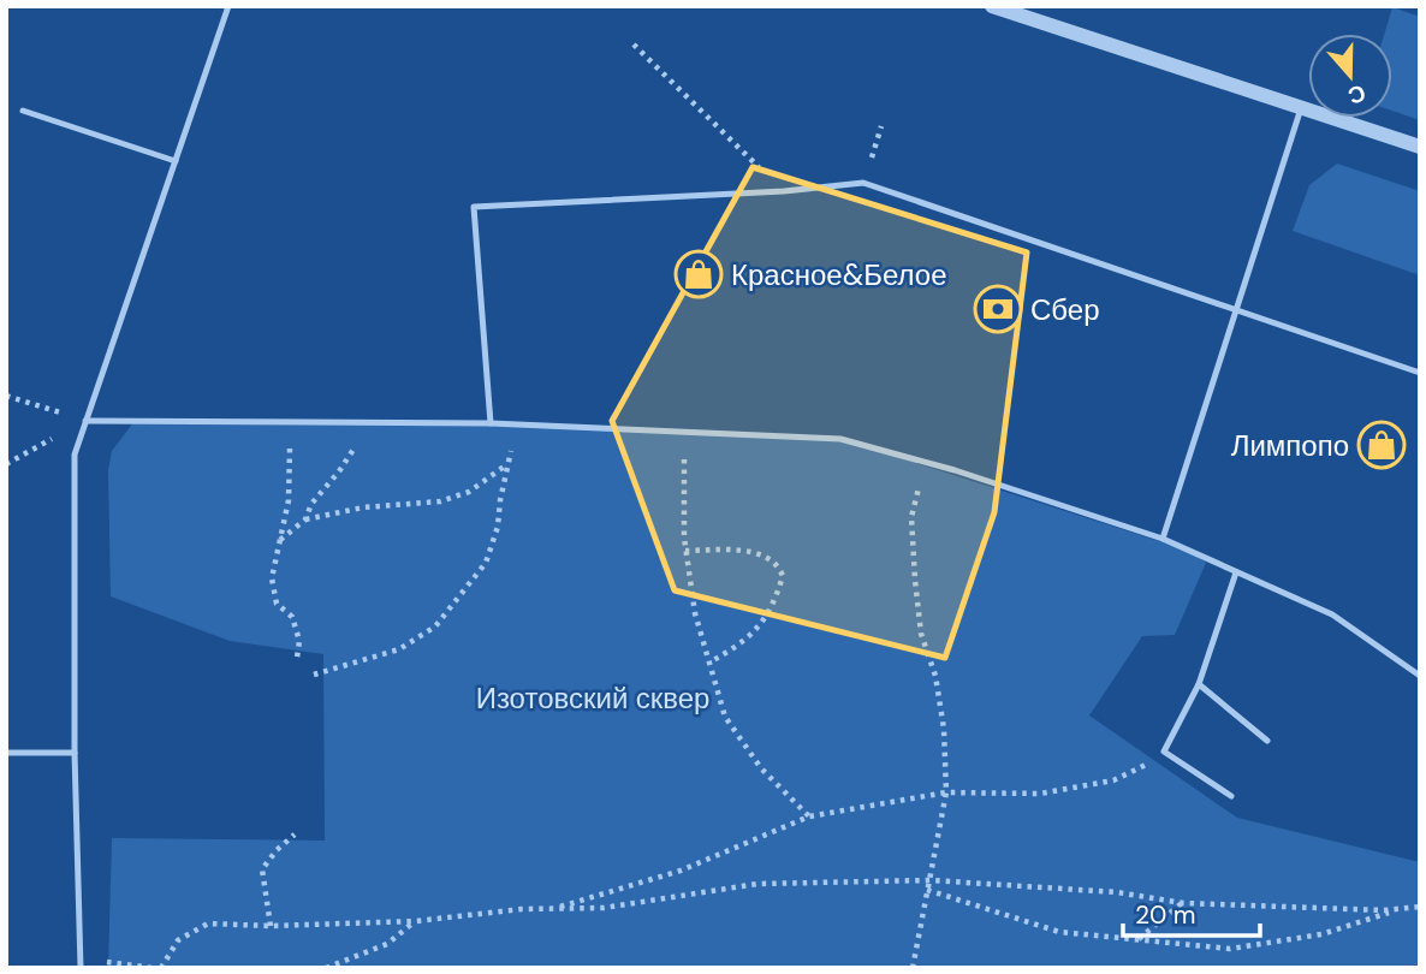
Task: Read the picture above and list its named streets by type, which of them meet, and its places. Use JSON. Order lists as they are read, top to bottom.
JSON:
{
  "parks": ["Изотовский сквер"],
  "places": {
    "shop": ["Красное&Белое", "Лимпопо"],
    "bank": ["Сбер"]
  },
  "scale_bar": "20 m",
  "north": "bottom"
}
